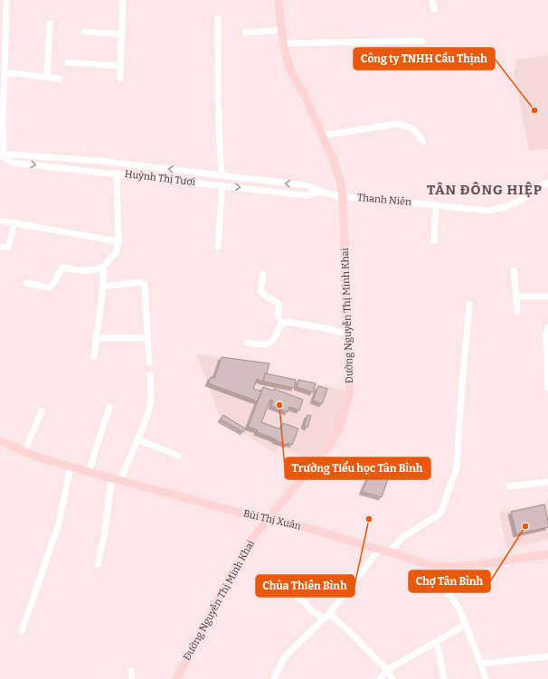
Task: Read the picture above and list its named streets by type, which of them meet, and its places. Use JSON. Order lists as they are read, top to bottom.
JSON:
{
  "streets": {
    "main road": ["Đường Nguyễn Thị Minh Khai", "Bùi Thị Xuân"],
    "street": ["Huỳnh Thị Tươi", "Thanh Niên"]
  },
  "crossings": [
    ["Huỳnh Thị Tươi", "Thanh Niên"],
    ["Huỳnh Thị Tươi", "Đường Nguyễn Thị Minh Khai"],
    ["Thanh Niên", "Đường Nguyễn Thị Minh Khai"],
    ["Đường Nguyễn Thị Minh Khai", "Bùi Thị Xuân"]
  ],
  "districts": ["TÂN ĐÔNG HIỆP"],
  "places": [
    "Công ty TNHH Cầu Thịnh",
    "Trường Tiểu học Tân Bình",
    "Chùa Thiên Bình",
    "Chợ Tân Bình"
  ]
}
